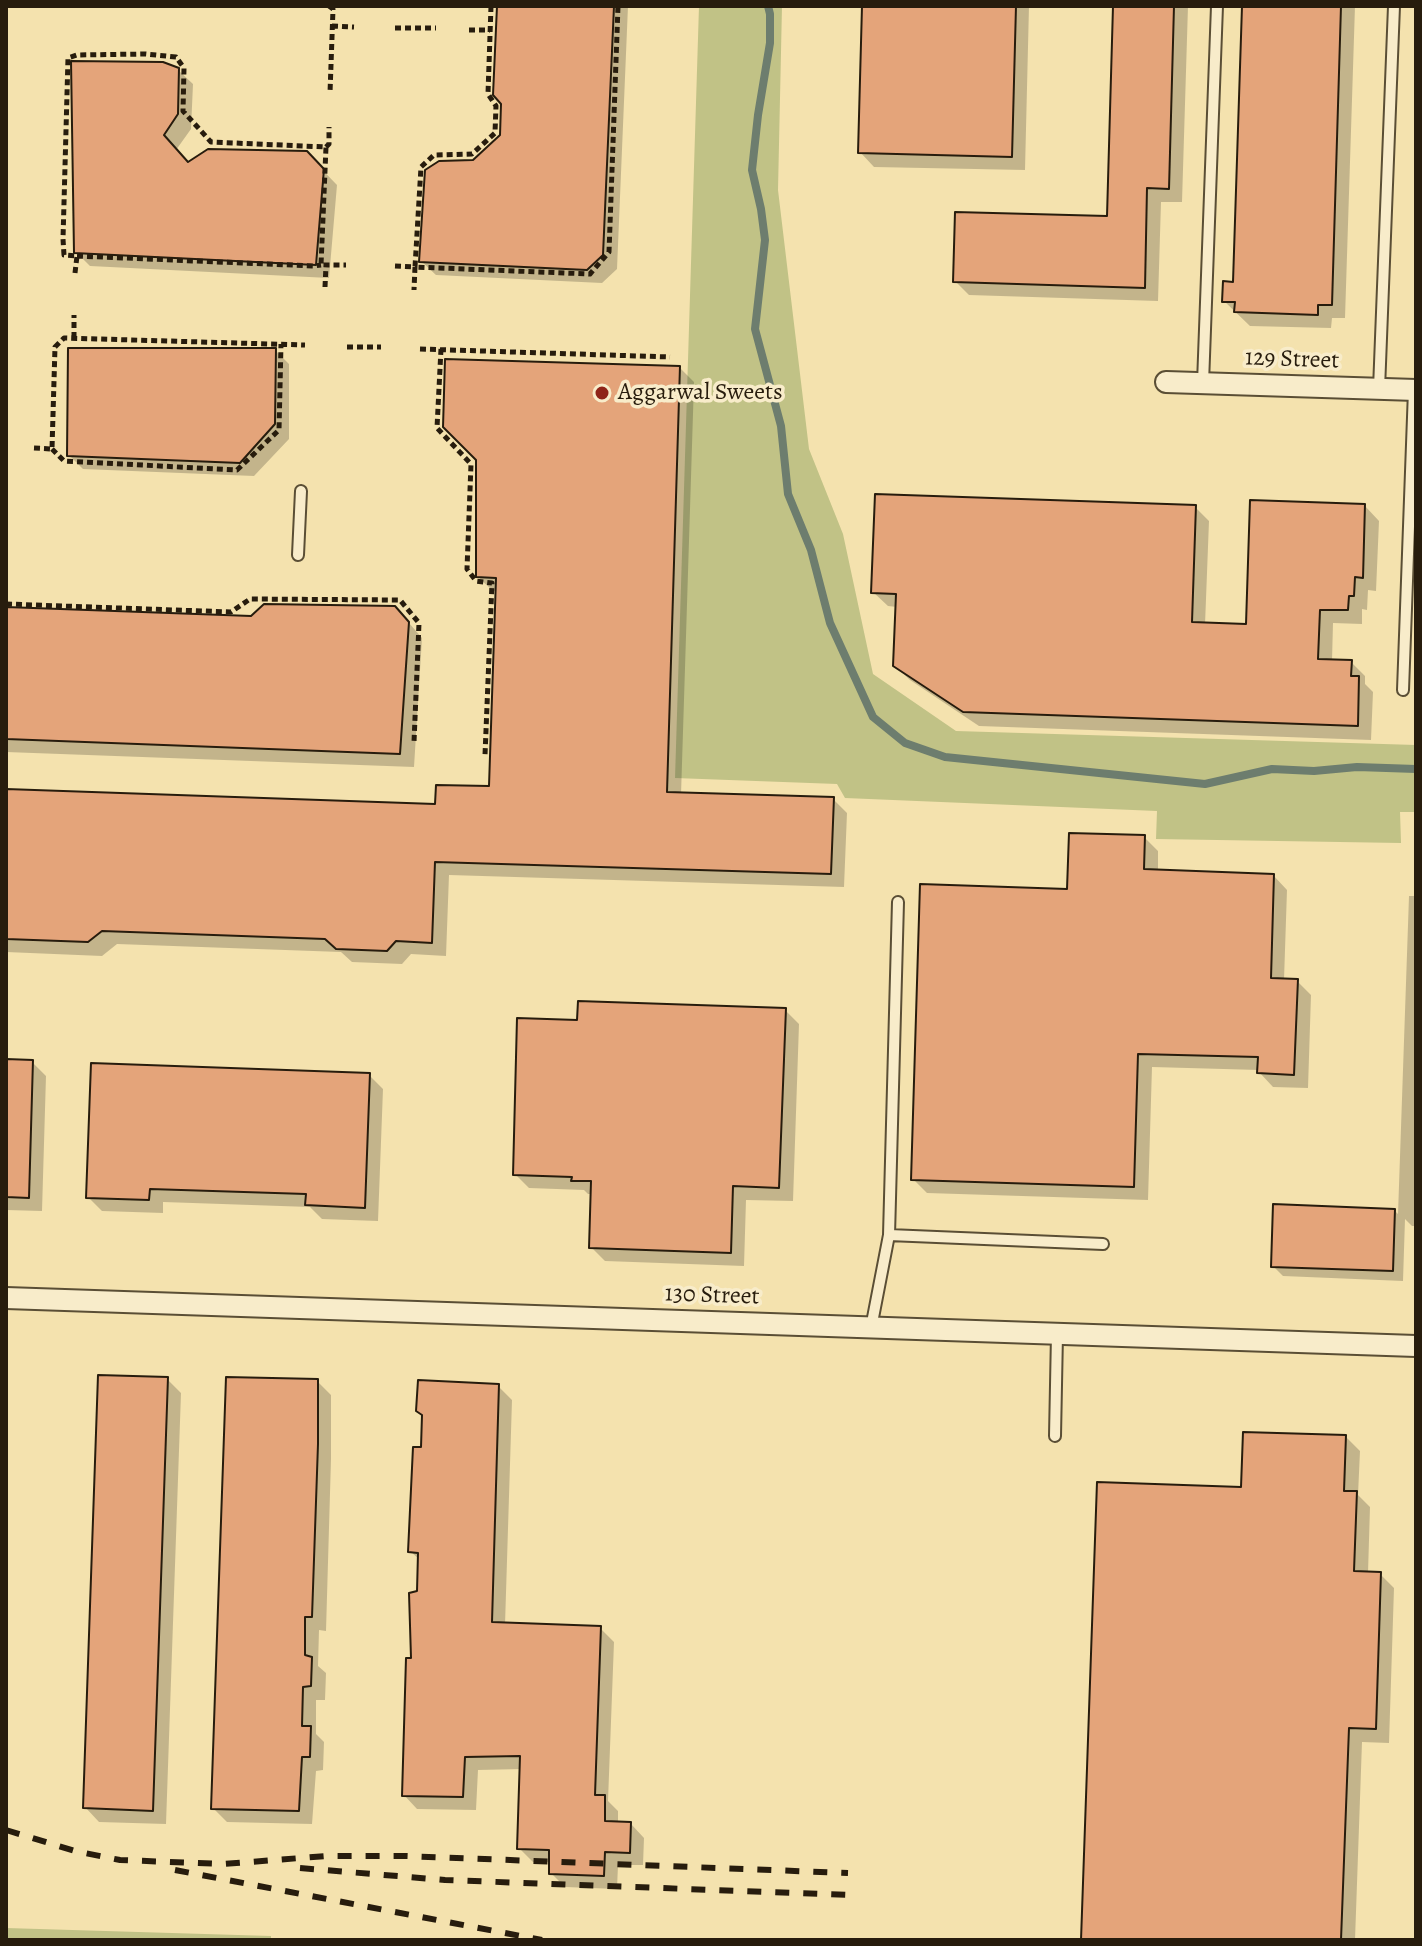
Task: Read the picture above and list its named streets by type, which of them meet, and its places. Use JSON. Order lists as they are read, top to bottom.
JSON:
{
  "streets": {
    "street": ["129 Street", "130 Street"]
  },
  "places": ["Aggarwal Sweets"]
}
